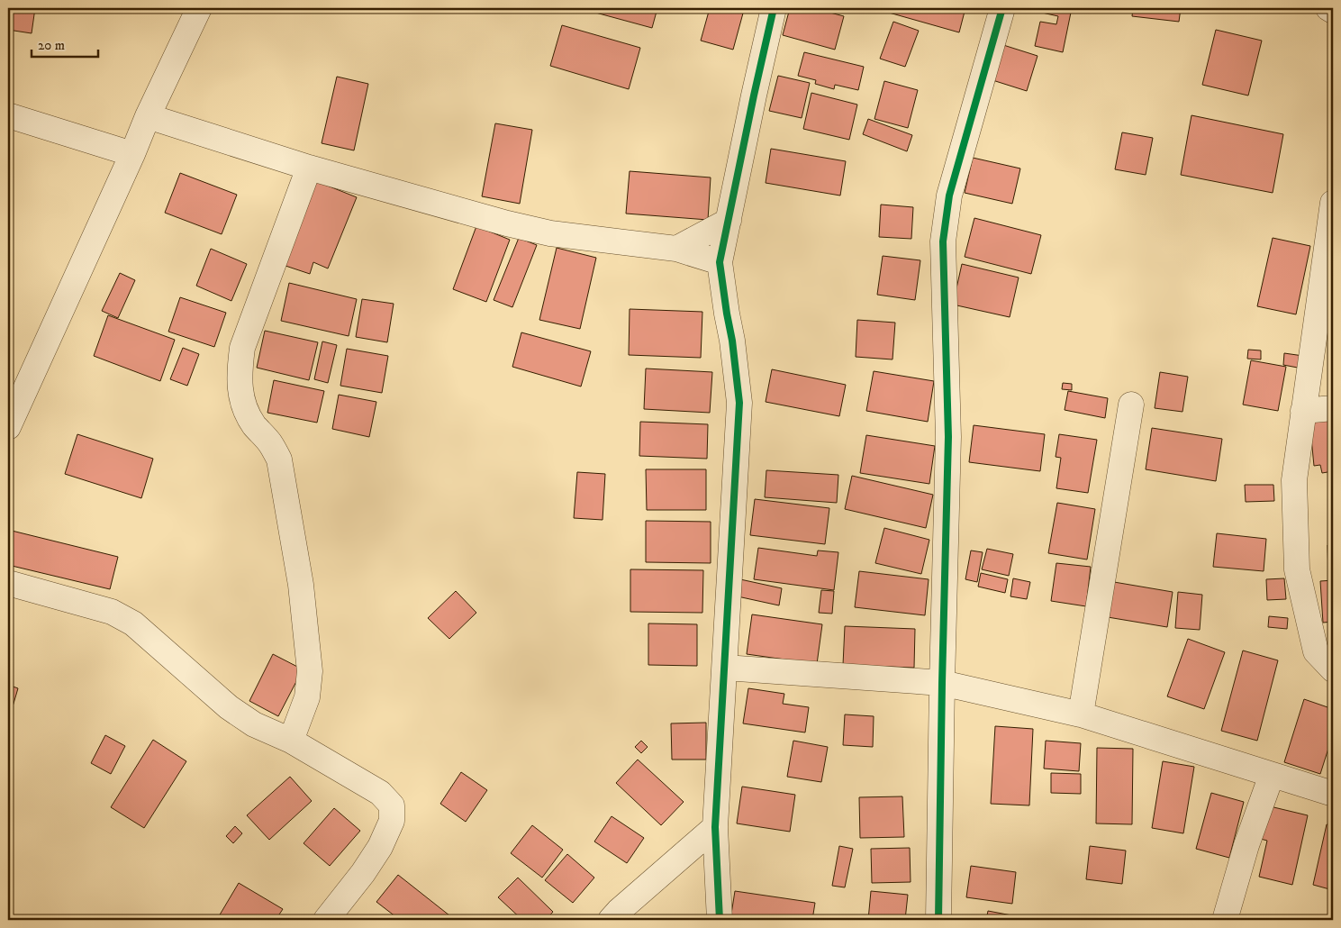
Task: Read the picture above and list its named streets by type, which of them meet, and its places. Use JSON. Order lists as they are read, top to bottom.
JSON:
{
  "scale_bar": "20 m"
}
